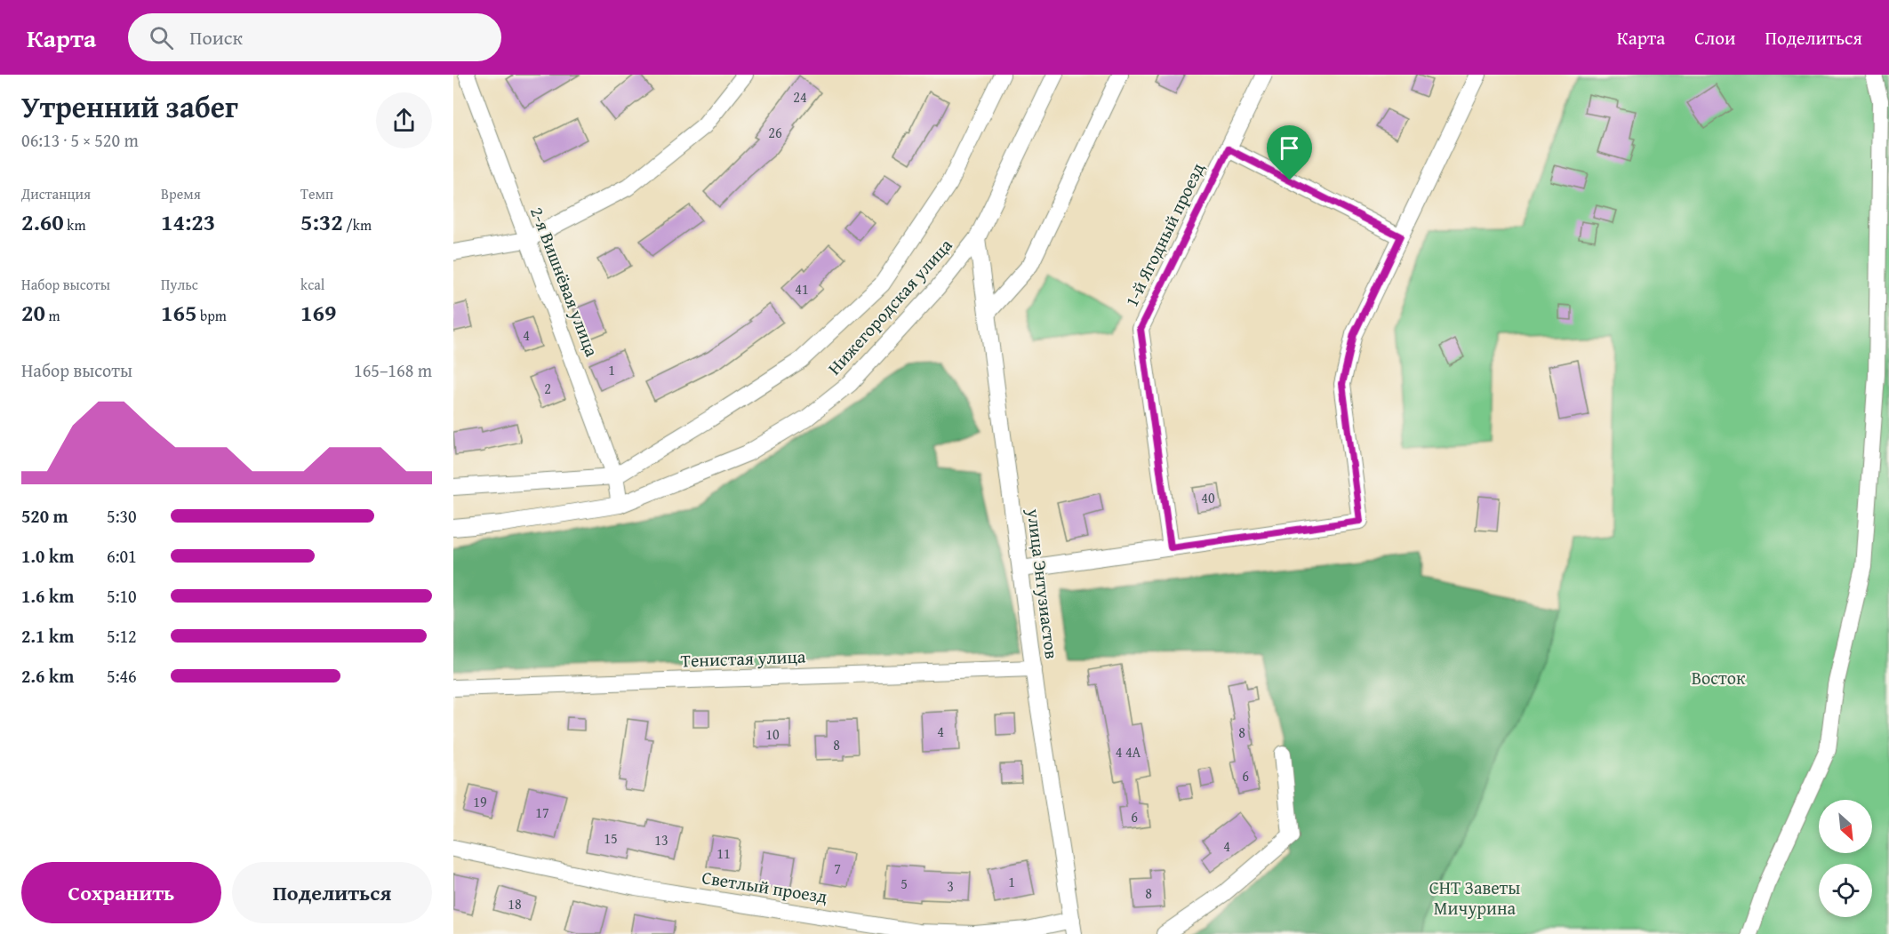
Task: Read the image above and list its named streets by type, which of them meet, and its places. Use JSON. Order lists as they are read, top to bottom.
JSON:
{
  "streets": {
    "street": [
      "1-й Ягодный проезд",
      "2-я Вишнёвая улица",
      "Нижегородская улица",
      "улица Энтузиастов",
      "Тенистая улица",
      "Светлый проезд"
    ]
  },
  "crossings": [
    ["2-я Вишнёвая улица", "Нижегородская улица"],
    ["Нижегородская улица", "улица Энтузиастов"],
    ["улица Энтузиастов", "Тенистая улица"],
    ["улица Энтузиастов", "Светлый проезд"]
  ],
  "parks": ["Восток", "СНТ Заветы Мичурина"],
  "house_numbers": [
    "24",
    "26",
    "41",
    "4",
    "1",
    "2",
    "40",
    "4",
    "8",
    "10",
    "8",
    "4 4А",
    "6",
    "19",
    "17",
    "6",
    "15",
    "13",
    "4",
    "11",
    "7",
    "1",
    "5",
    "3",
    "8",
    "18"
  ],
  "north": "bottom right",
  "page": {
    "header": "Карта",
    "search": "Поиск",
    "nav": ["Карта", "Слои", "Поделиться"],
    "heading": ["Утренний забег", "06:13 · 5 × 520 m"],
    "stats": [
      ["Дистанция", "2.60 km"],
      ["Время", "14:23"],
      ["Темп", "5:32 /km"],
      ["Набор высоты", "20 m"],
      ["Пульс", "165 bpm"],
      ["kcal", "169"]
    ],
    "chart": ["Набор высоты", "165–168 m"],
    "list": [
      {
        "name": "520 m",
        "note": "5:30"
      },
      {
        "name": "1.0 km",
        "note": "6:01"
      },
      {
        "name": "1.6 km",
        "note": "5:10"
      },
      {
        "name": "2.1 km",
        "note": "5:12"
      },
      {
        "name": "2.6 km",
        "note": "5:46"
      }
    ],
    "buttons": ["Сохранить", "Поделиться"]
  }
}
